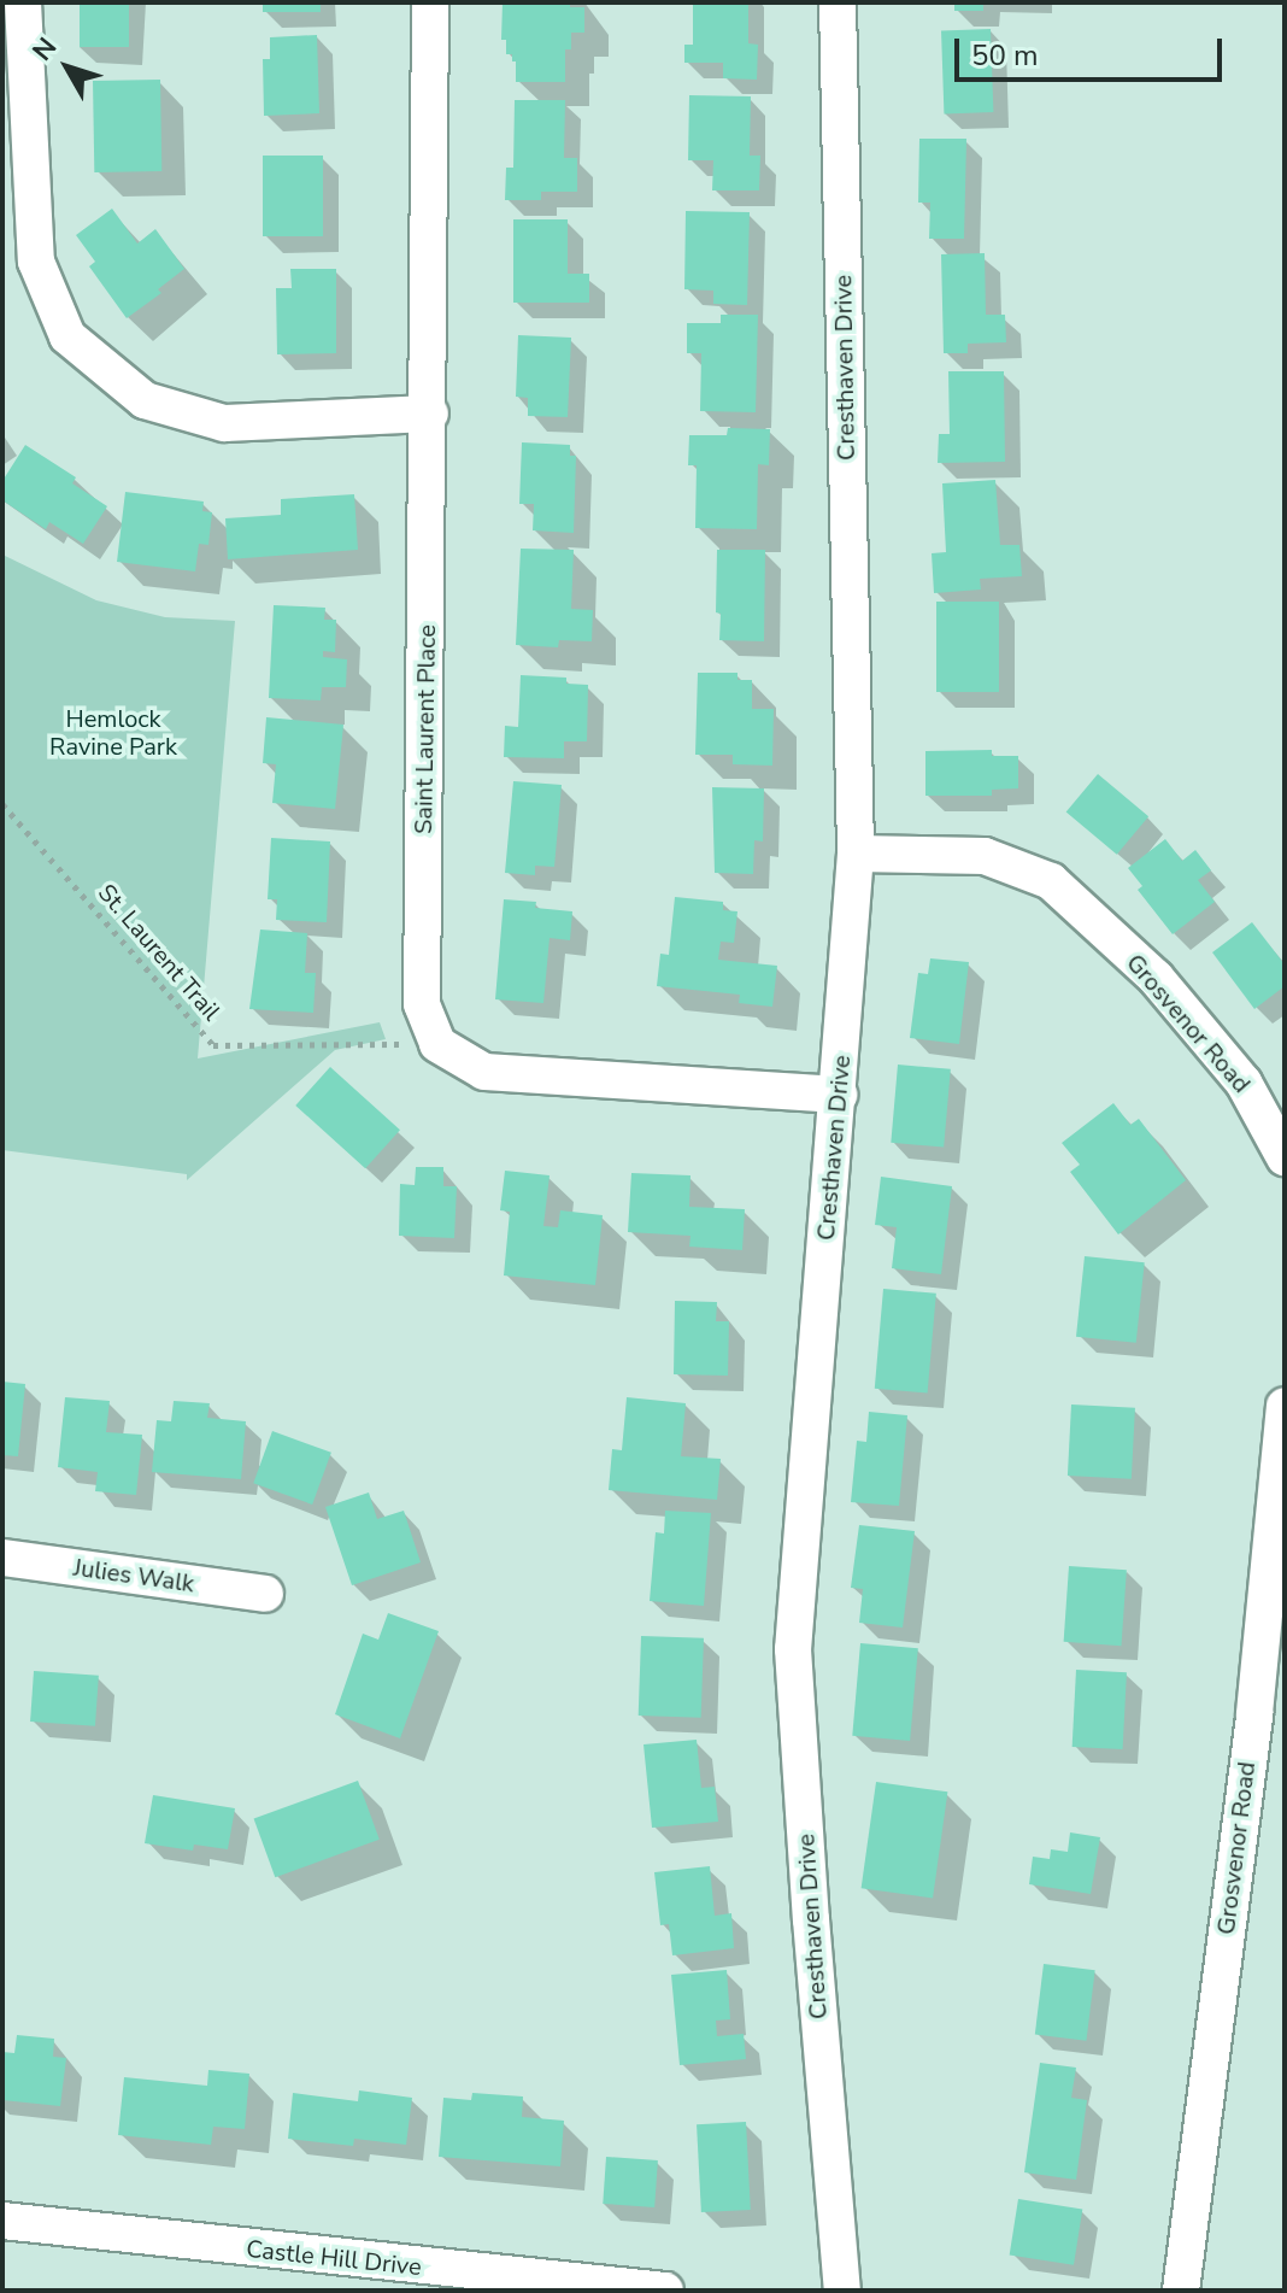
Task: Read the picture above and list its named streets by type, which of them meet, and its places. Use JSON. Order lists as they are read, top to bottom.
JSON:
{
  "streets": {
    "street": [
      "Cresthaven Drive",
      "Saint Laurent Place",
      "Grosvenor Road",
      "Julies Walk",
      "Castle Hill Drive"
    ],
    "path": ["St. Laurent Trail"]
  },
  "crossings": [
    ["Cresthaven Drive", "Grosvenor Road"],
    ["Saint Laurent Place", "St. Laurent Trail"]
  ],
  "parks": ["Hemlock Ravine Park"],
  "scale_bar": "50 m",
  "north": "top left"
}
